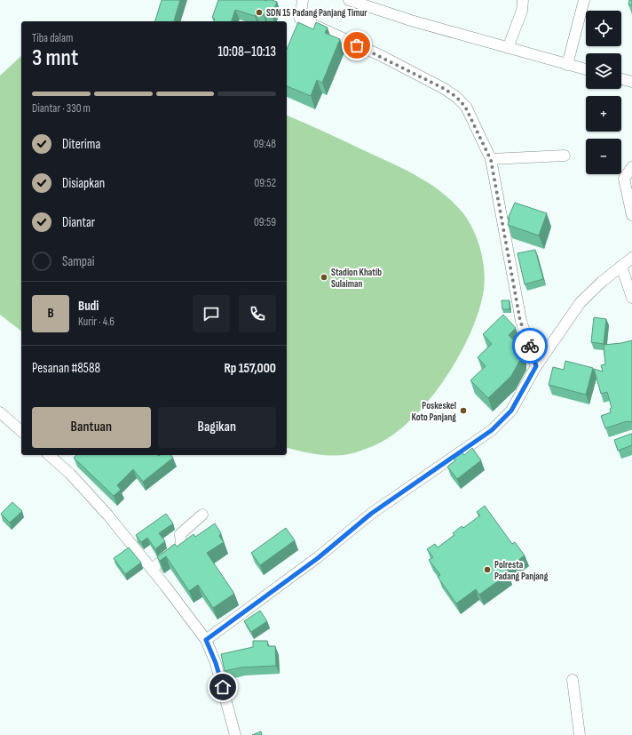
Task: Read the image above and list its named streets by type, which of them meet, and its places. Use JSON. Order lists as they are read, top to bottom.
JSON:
{
  "places": [
    "SDN 15 Padang Panjang Timur",
    "Stadion Khatib Sulaiman",
    "Poskeskel Koto Panjang",
    "Polresta Padang Panjang"
  ],
  "page": {
    "map_buttons": ["+", "−"],
    "heading": ["3 mnt", "Tiba dalam", "10:08–10:13"],
    "panel": [
      "Budi",
      "Kurir · 4.6",
      "Pesanan #8588",
      "Rp 157,000"
    ],
    "bar": "Diantar · 330 m",
    "list": [
      ["Diterima", "09:48"],
      ["Disiapkan", "09:52"],
      ["Diantar", "09:59"],
      "Sampai"
    ],
    "round": "B",
    "buttons": ["Bantuan", "Bagikan"]
  }
}
